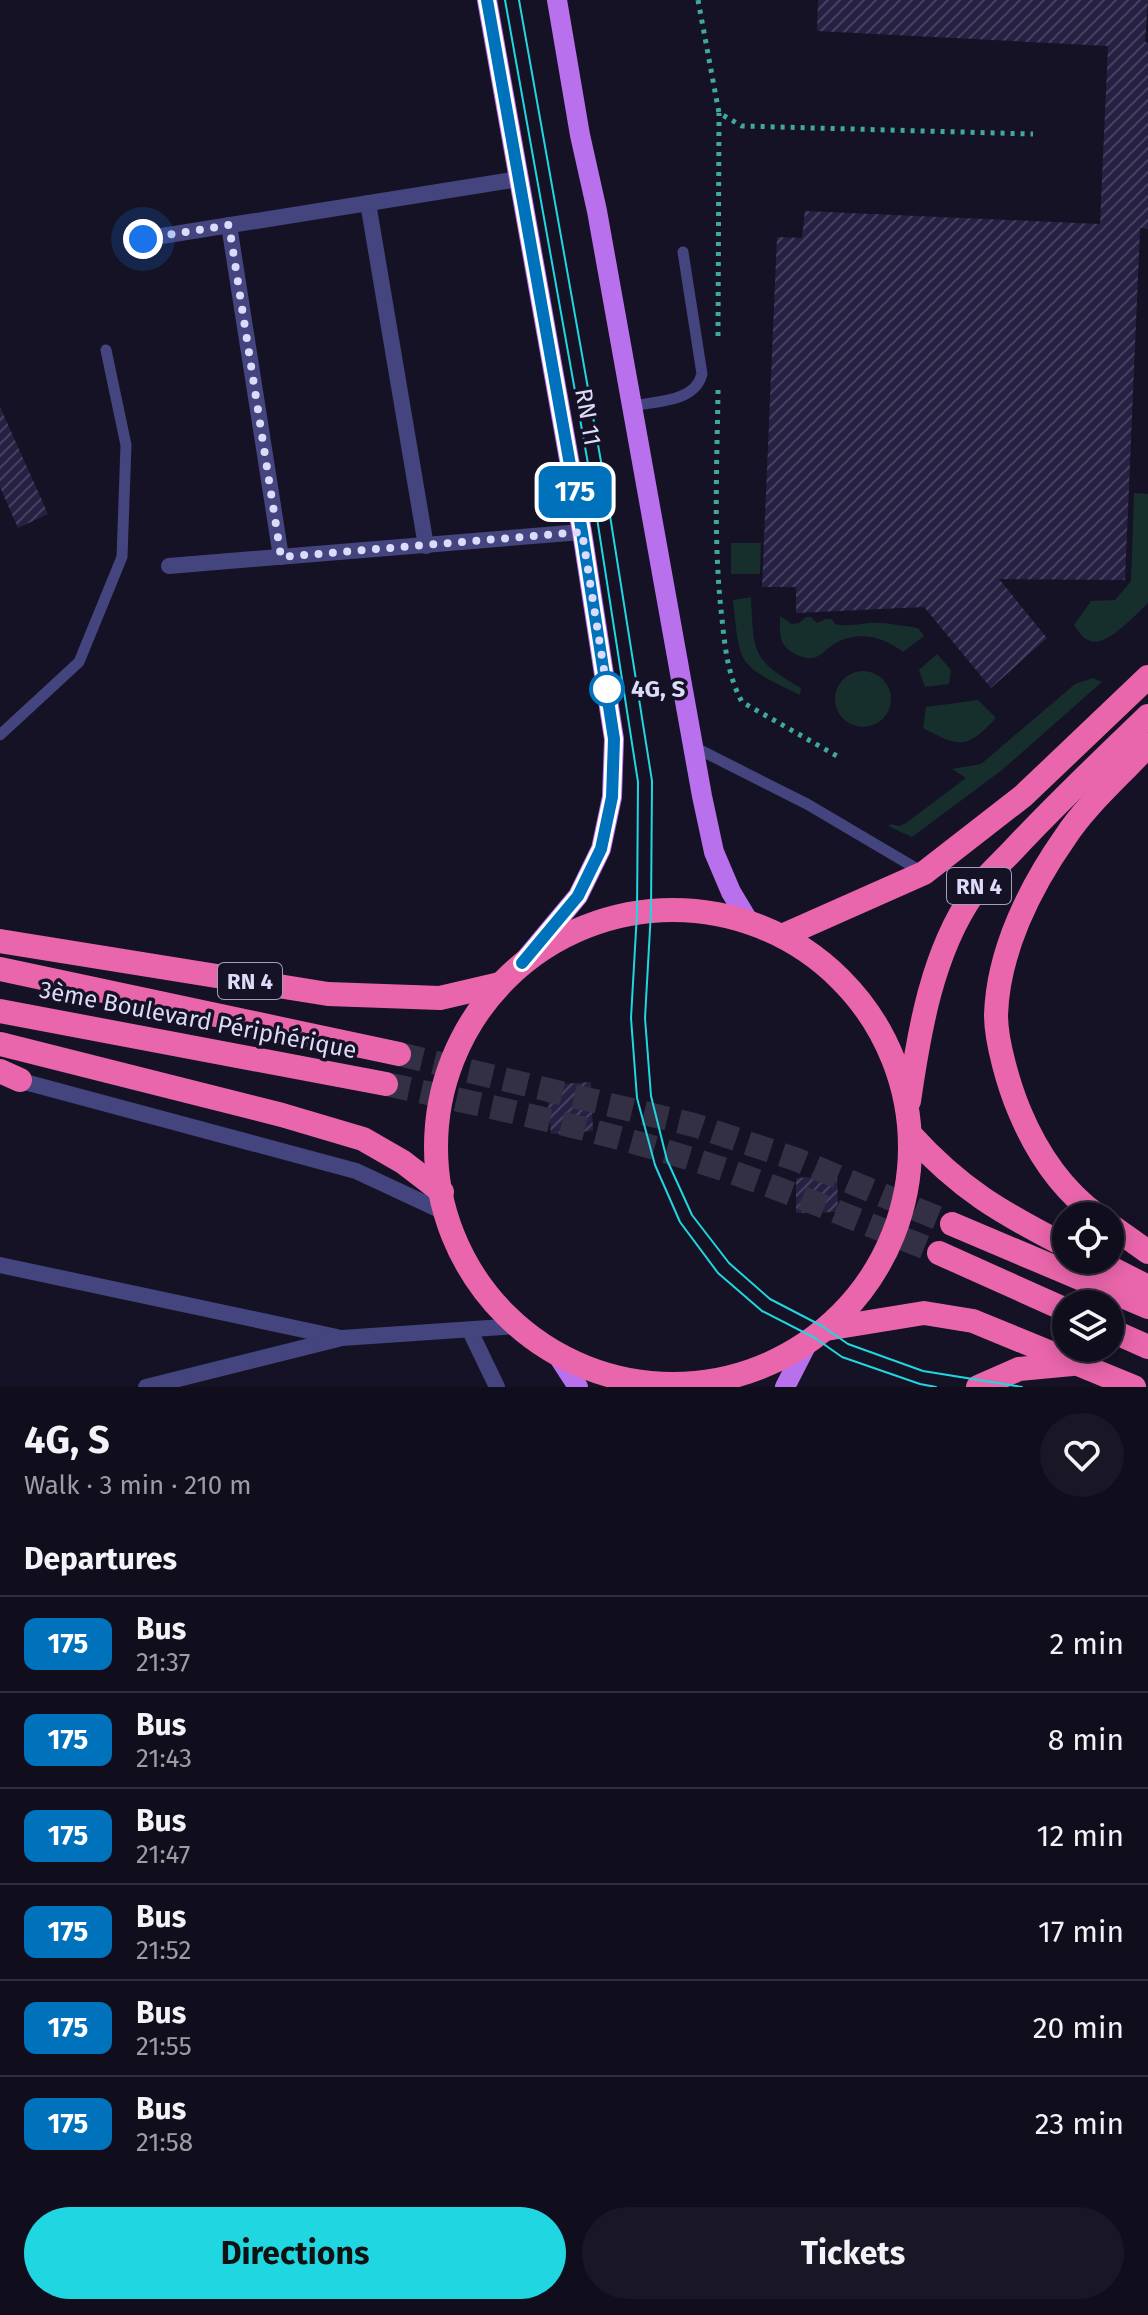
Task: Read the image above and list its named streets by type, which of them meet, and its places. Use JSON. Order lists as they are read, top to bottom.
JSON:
{
  "streets": {
    "highway": ["RN 4", "3ème Boulevard Périphérique"],
    "main road": ["RN 11"]
  },
  "places": ["4G, S"],
  "lines": ["bus line 175"],
  "page": {
    "on_map": "175",
    "heading": [
      ["4G, S", "Walk · 3 min · 210 m"],
      "Departures"
    ],
    "list": [
      {
        "mark": "175",
        "name": "Bus",
        "note": "21:37",
        "value": "2 min"
      },
      {
        "mark": "175",
        "name": "Bus",
        "note": "21:43",
        "value": "8 min"
      },
      {
        "mark": "175",
        "name": "Bus",
        "note": "21:47",
        "value": "12 min"
      },
      {
        "mark": "175",
        "name": "Bus",
        "note": "21:52",
        "value": "17 min"
      },
      {
        "mark": "175",
        "name": "Bus",
        "note": "21:55",
        "value": "20 min"
      },
      {
        "mark": "175",
        "name": "Bus",
        "note": "21:58",
        "value": "23 min"
      }
    ],
    "buttons": ["Directions", "Tickets"]
  }
}
